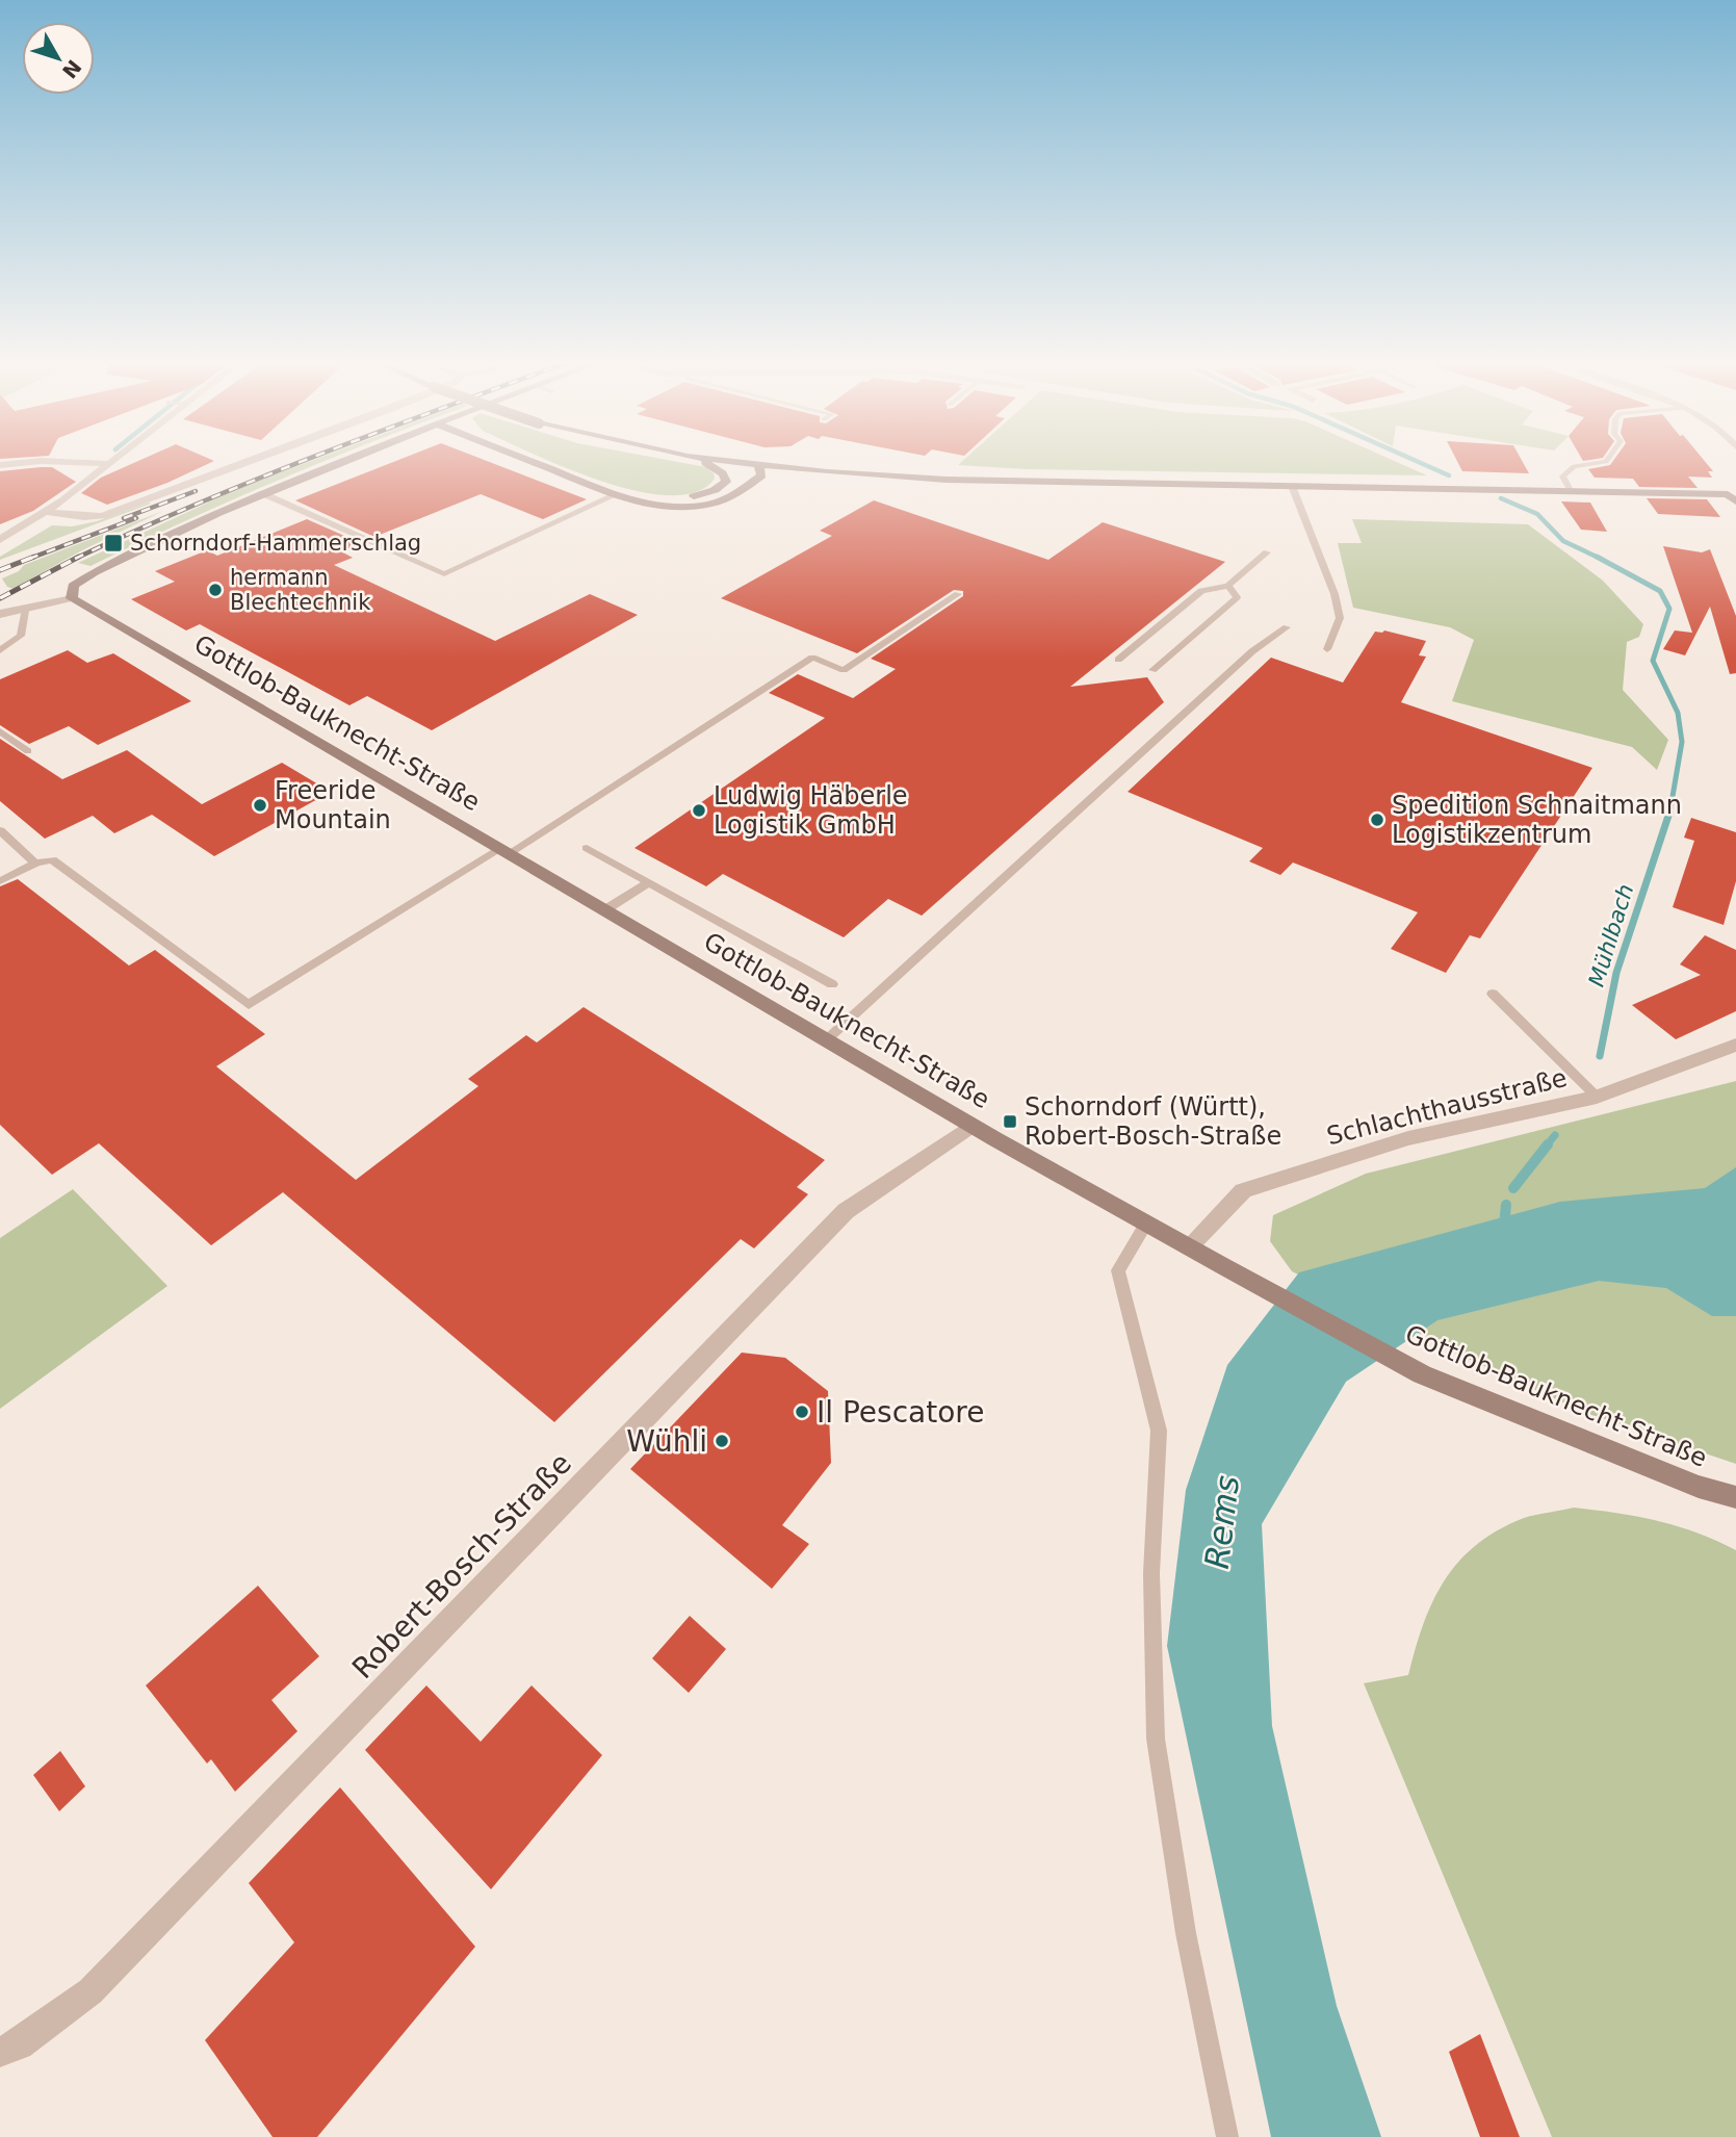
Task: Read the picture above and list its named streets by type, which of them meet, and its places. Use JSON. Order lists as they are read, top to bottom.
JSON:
{
  "streets": {
    "street": ["Gottlob-Bauknecht-Straße", "Schlachthausstraße", "Robert-Bosch-Straße"]
  },
  "crossings": [
    ["Gottlob-Bauknecht-Straße", "Schlachthausstraße"],
    ["Gottlob-Bauknecht-Straße", "Robert-Bosch-Straße"]
  ],
  "water": ["Mühlbach", "Rems"],
  "places": {
    "transit": ["Schorndorf-Hammerschlag", "Schorndorf (Württ), Robert-Bosch-Straße"],
    "other": [
      "hermann Blechtechnik",
      "Freeride Mountain",
      "Ludwig Häberle Logistik GmbH",
      "Spedition Schnaitmann Logistikzentrum",
      "Il Pescatore",
      "Wühli"
    ]
  },
  "north": "bottom right"
}
